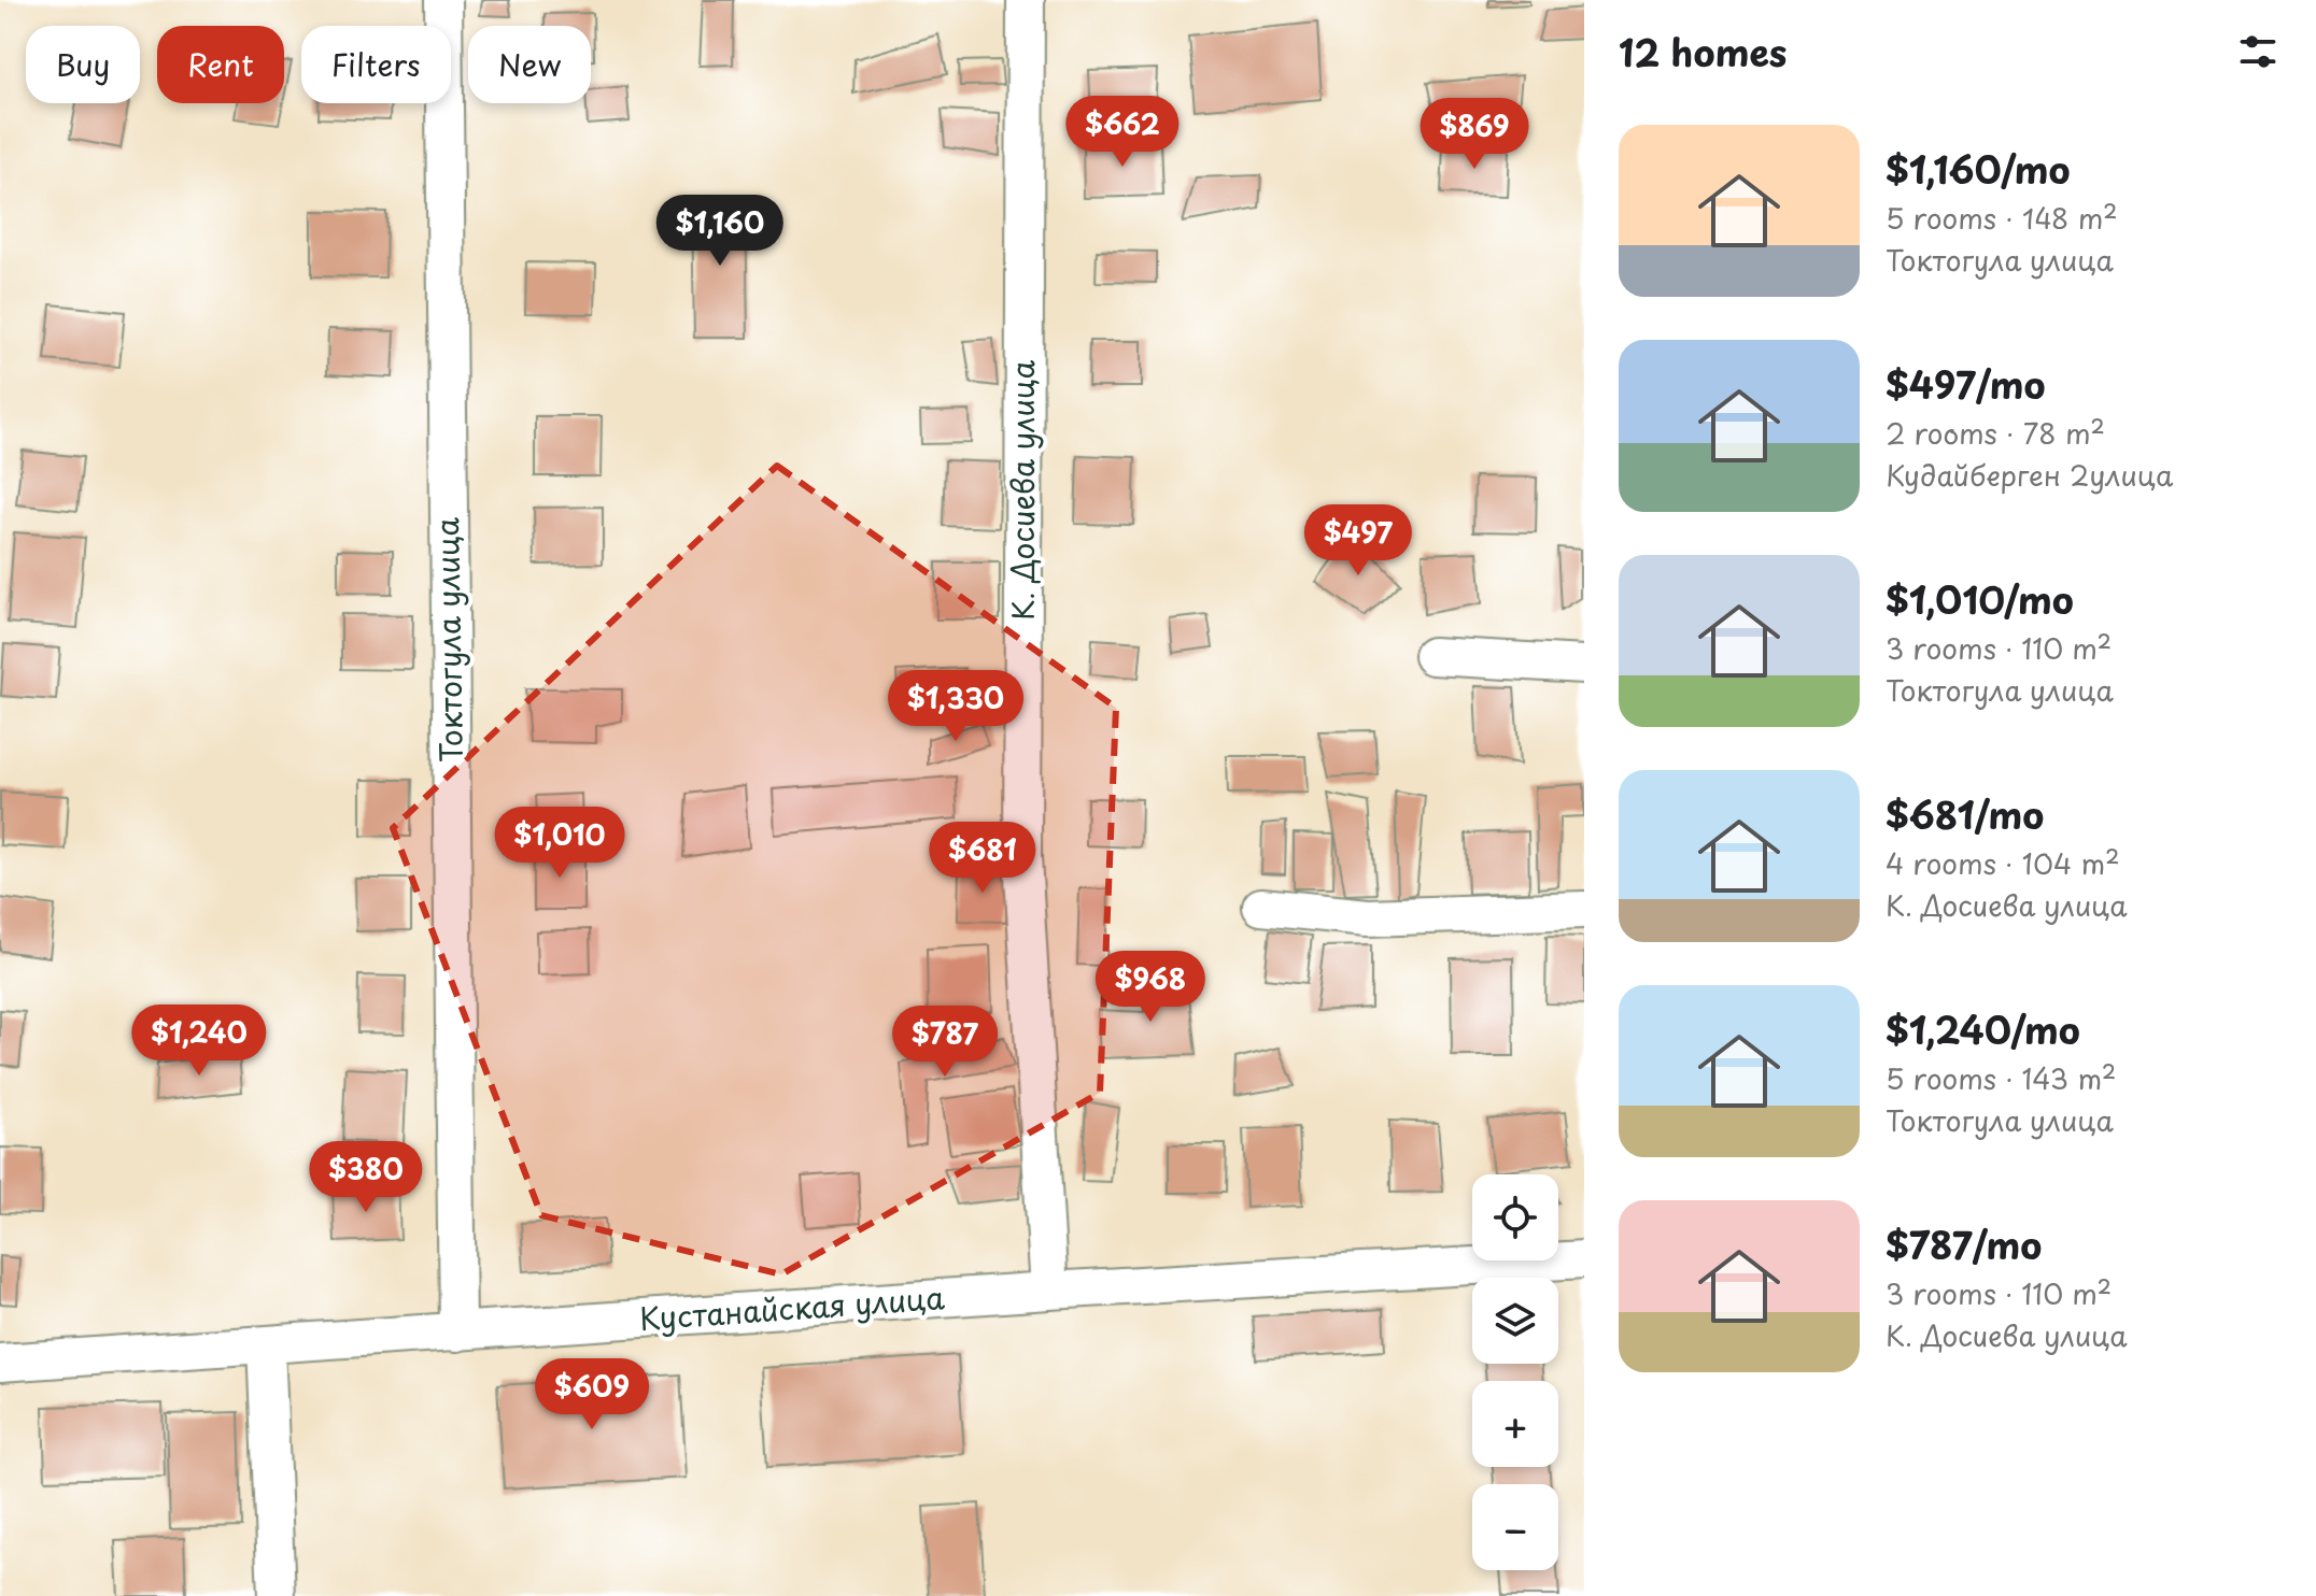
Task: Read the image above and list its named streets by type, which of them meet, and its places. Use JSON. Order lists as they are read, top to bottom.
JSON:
{
  "streets": {
    "street": ["К. Досиева улица", "Токтогула улица", "Кустанайская улица"]
  },
  "crossings": [
    ["К. Досиева улица", "Кустанайская улица"],
    ["Токтогула улица", "Кустанайская улица"]
  ],
  "page": {
    "heading": "12 homes",
    "chip": [
      "Buy",
      "Rent",
      "Filters",
      "New"
    ],
    "price": [
      "$662",
      "$869",
      "$1,160",
      "$497",
      "$1,330",
      "$1,010",
      "$681",
      "$968",
      "$1,240",
      "$787",
      "$380",
      "$609"
    ],
    "list": [
      {
        "name": "$1,160/mo",
        "note": "5 rooms · 148 m² · Токтогула улица"
      },
      {
        "name": "$497/mo",
        "note": "2 rooms · 78 m² · Кудайберген 2улица"
      },
      {
        "name": "$1,010/mo",
        "note": "3 rooms · 110 m² · Токтогула улица"
      },
      {
        "name": "$681/mo",
        "note": "4 rooms · 104 m² · К. Досиева улица"
      },
      {
        "name": "$1,240/mo",
        "note": "5 rooms · 143 m² · Токтогула улица"
      },
      {
        "name": "$787/mo",
        "note": "3 rooms · 110 m² · К. Досиева улица"
      }
    ],
    "map_buttons": ["+", "−"]
  }
}
